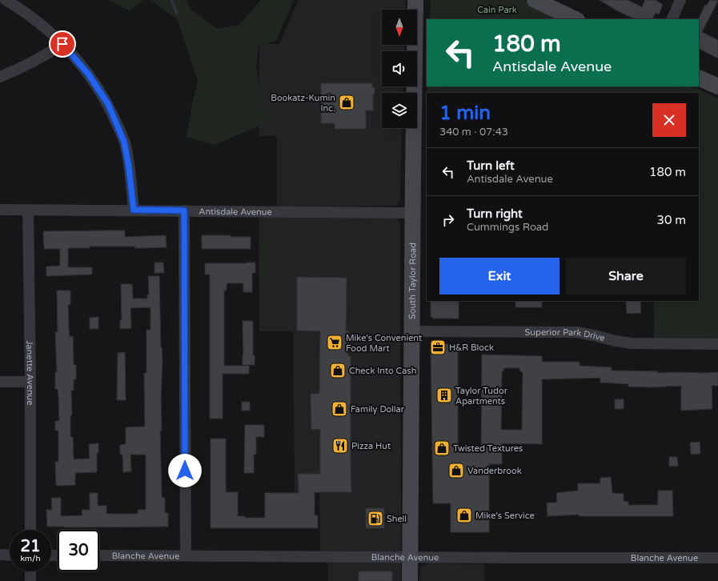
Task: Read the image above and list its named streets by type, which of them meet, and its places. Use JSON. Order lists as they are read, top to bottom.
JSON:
{
  "streets": {
    "main road": ["South Taylor Road"],
    "street": [
      "Antisdale Avenue",
      "Superior Park Drive",
      "Janette Avenue",
      "Blanche Avenue"
    ]
  },
  "crossings": [
    ["Antisdale Avenue", "South Taylor Road"],
    ["Antisdale Avenue", "Janette Avenue"],
    ["South Taylor Road", "Superior Park Drive"],
    ["South Taylor Road", "Blanche Avenue"]
  ],
  "parks": ["Cain Park"],
  "places": {
    "shop": [
      "Bookatz-Kumin Inc.",
      "Check Into Cash",
      "Family Dollar",
      "Twisted Textures",
      "Vanderbrook",
      "Mike's Service"
    ],
    "supermarket": ["Mike's Convenient Food Mart"],
    "office": ["H&R Block"],
    "building": ["Taylor Tudor Apartments"],
    "restaurant": ["Pizza Hut"],
    "fuel station": ["Shell"]
  },
  "north": "bottom",
  "page": {
    "turn": ["180 m", "Antisdale Avenue"],
    "heading": ["1 min", "340 m · 07:43"],
    "list": [
      {
        "name": "Turn left",
        "note": "Antisdale Avenue",
        "value": "180 m"
      },
      {
        "name": "Turn right",
        "note": "Cummings Road",
        "value": "30 m"
      }
    ],
    "buttons": ["Exit", "Share"],
    "speed": "21 km/h",
    "limit": "30"
  }
}
